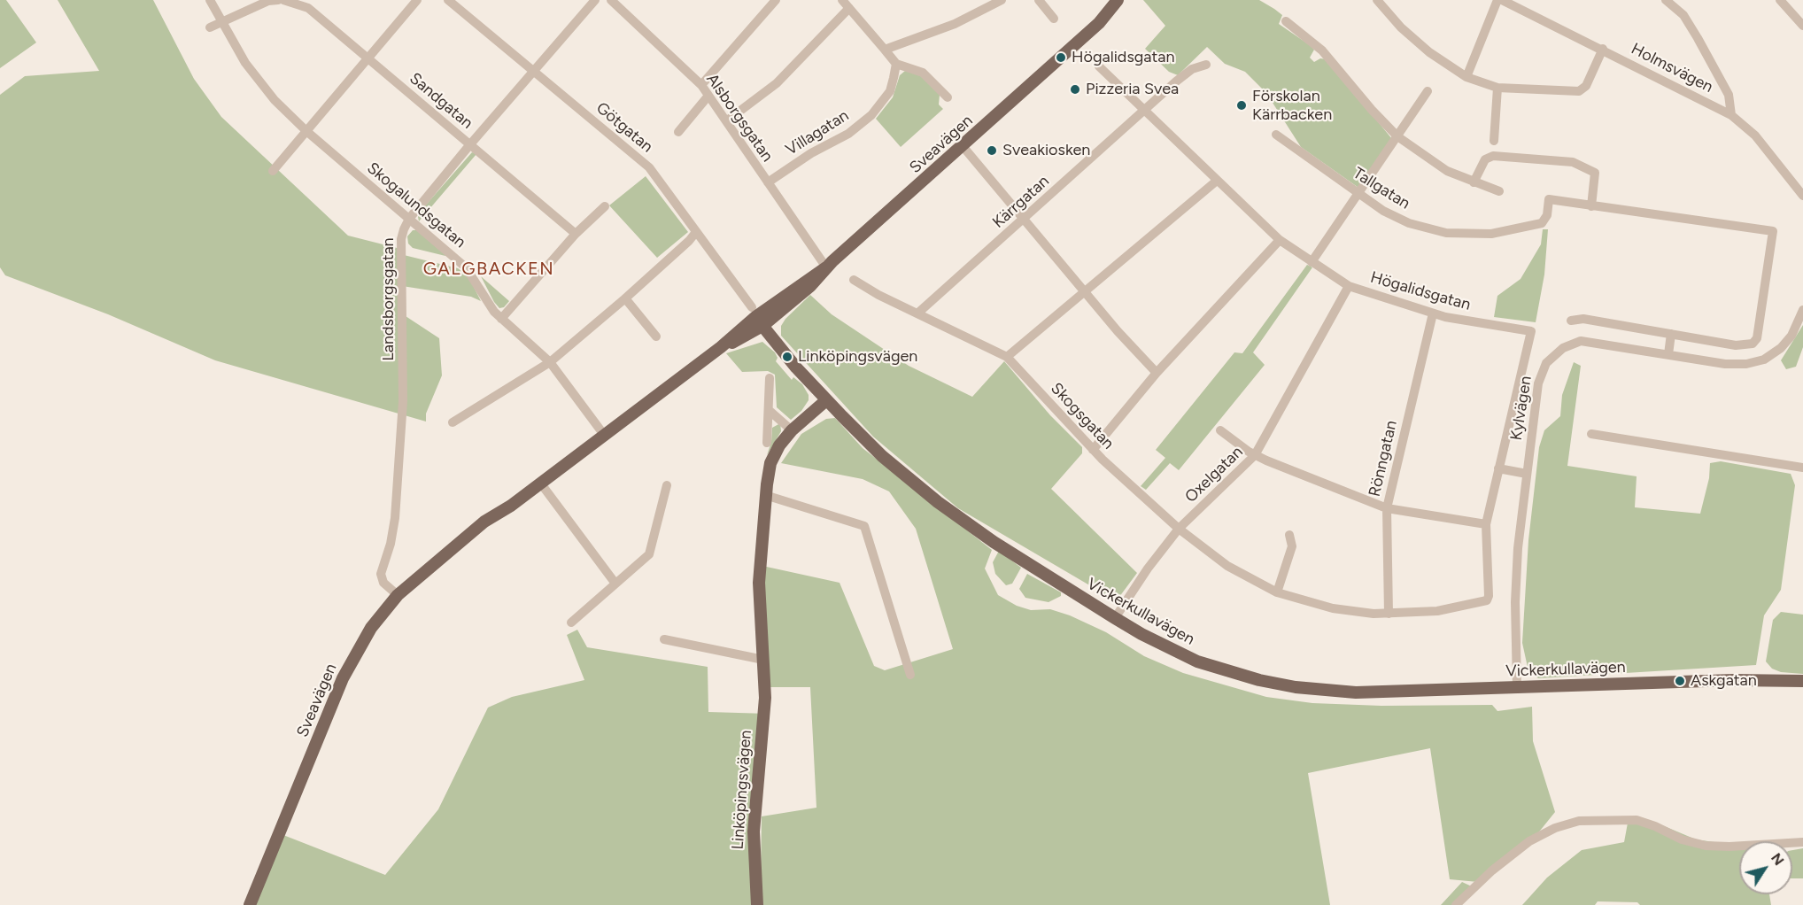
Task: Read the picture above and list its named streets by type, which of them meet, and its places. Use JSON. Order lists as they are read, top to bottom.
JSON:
{
  "streets": {
    "main road": ["Sveavägen", "Vickerkullavägen", "Linköpingsvägen"],
    "street": [
      "Holmsvägen",
      "Sandgatan",
      "Alsborgsgatan",
      "Götgatan",
      "Villagatan",
      "Tallgatan",
      "Kärrgatan",
      "Skogalundsgatan",
      "Högalidsgatan",
      "Landsborgsgatan",
      "Kylvägen",
      "Skogsgatan",
      "Rönngatan",
      "Oxelgatan"
    ]
  },
  "crossings": [
    ["Sandgatan", "Landsborgsgatan"],
    ["Alsborgsgatan", "Villagatan"],
    ["Alsborgsgatan", "Sveavägen"],
    ["Götgatan", "Sveavägen"],
    ["Götgatan", "Landsborgsgatan"],
    ["Götgatan", "Vickerkullavägen"],
    ["Sveavägen", "Skogalundsgatan"],
    ["Sveavägen", "Landsborgsgatan"],
    ["Sveavägen", "Vickerkullavägen"],
    ["Kärrgatan", "Högalidsgatan"],
    ["Kärrgatan", "Skogsgatan"],
    ["Skogalundsgatan", "Landsborgsgatan"],
    ["Högalidsgatan", "Rönngatan"],
    ["Högalidsgatan", "Oxelgatan"],
    ["Kylvägen", "Vickerkullavägen"],
    ["Skogsgatan", "Rönngatan"],
    ["Skogsgatan", "Oxelgatan"],
    ["Oxelgatan", "Vickerkullavägen"],
    ["Vickerkullavägen", "Linköpingsvägen"]
  ],
  "districts": ["GALGBACKEN"],
  "places": [
    "Högalidsgatan",
    "Pizzeria Svea",
    "Förskolan Kärrbacken",
    "Sveakiosken",
    "Linköpingsvägen",
    "Askgatan"
  ],
  "north": "top right"
}
